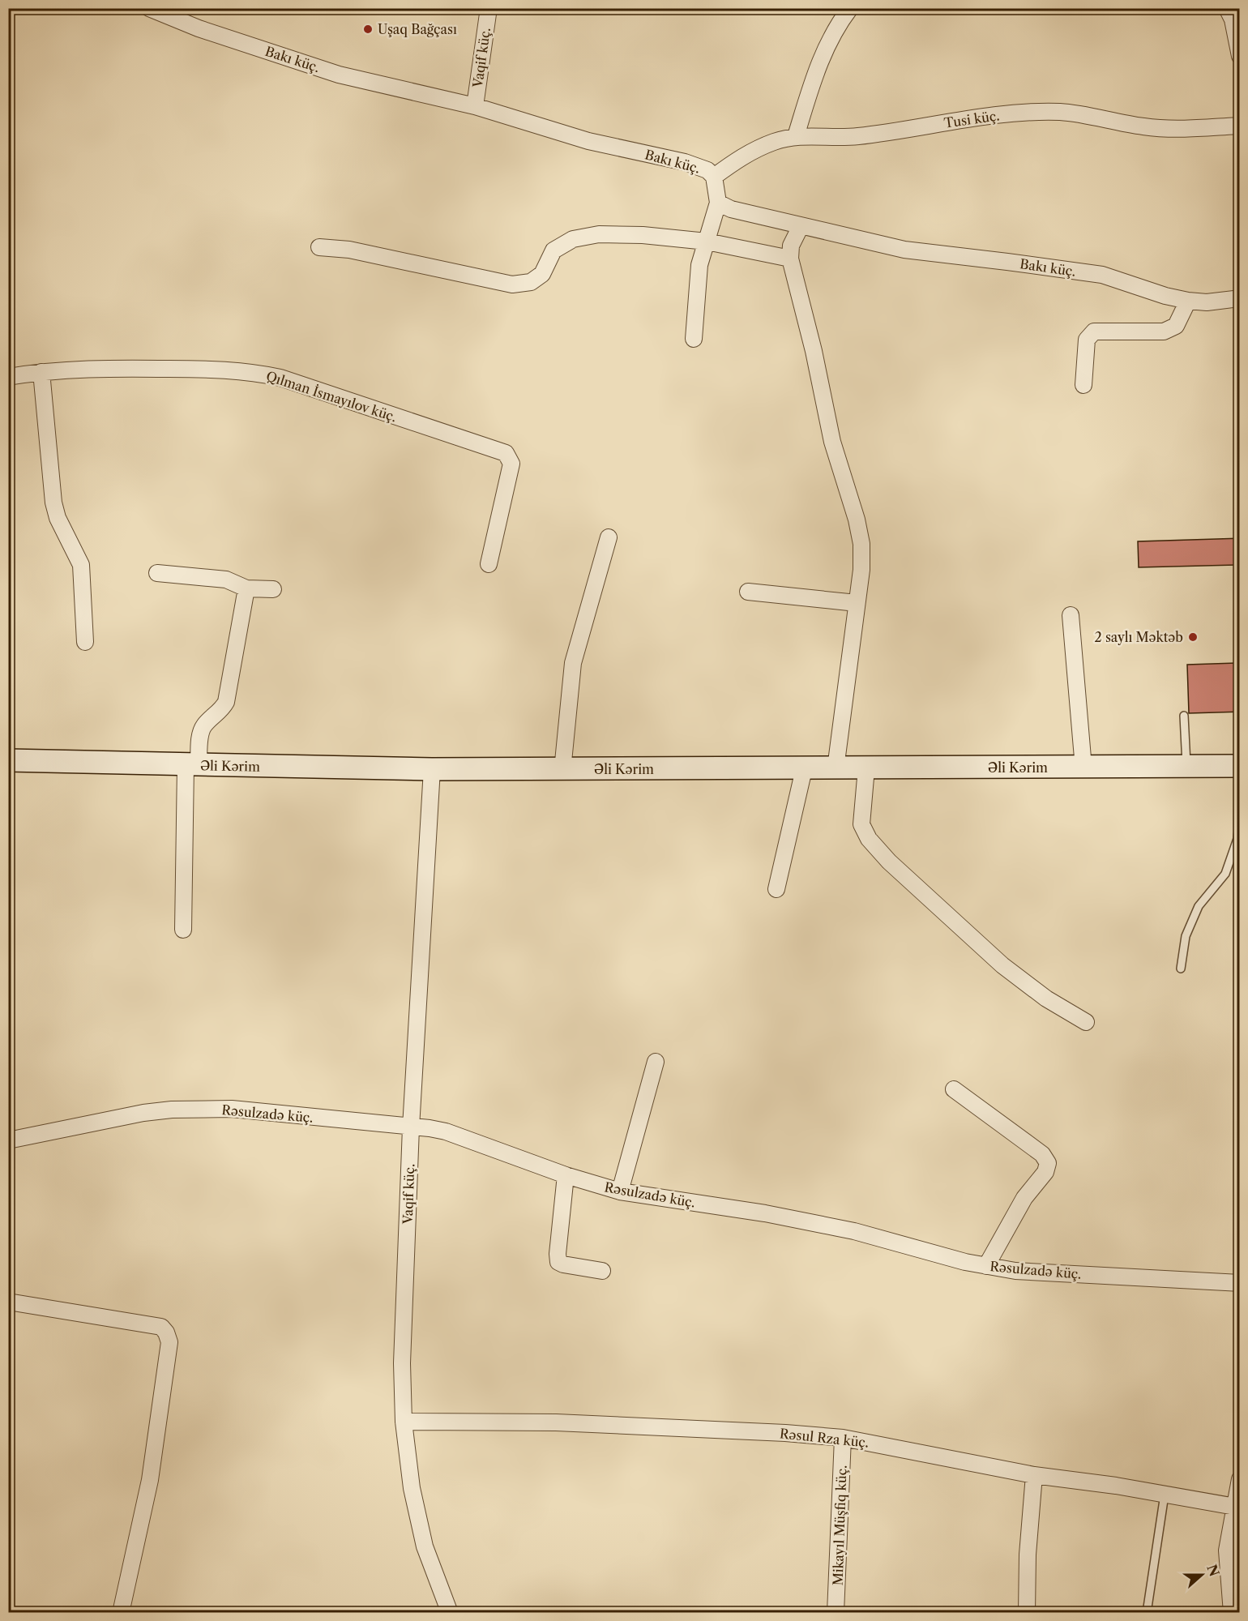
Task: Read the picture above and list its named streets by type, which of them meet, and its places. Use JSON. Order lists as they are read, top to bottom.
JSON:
{
  "streets": {
    "main road": ["Əli Kərim"],
    "street": [
      "Vaqif küç.",
      "Bakı küç.",
      "Tusi küç.",
      "Qılman İsmayılov küç.",
      "Rəsulzadə küç.",
      "Rəsul Rza küç.",
      "Mikayıl Müşfiq küç."
    ]
  },
  "crossings": [
    ["Vaqif küç.", "Bakı küç."],
    ["Vaqif küç.", "Əli Kərim"],
    ["Vaqif küç.", "Rəsulzadə küç."],
    ["Vaqif küç.", "Rəsul Rza küç."],
    ["Bakı küç.", "Tusi küç."],
    ["Rəsul Rza küç.", "Mikayıl Müşfiq küç."]
  ],
  "places": ["Uşaq Bağçası", "2 saylı Məktəb"],
  "north": "right"
}
